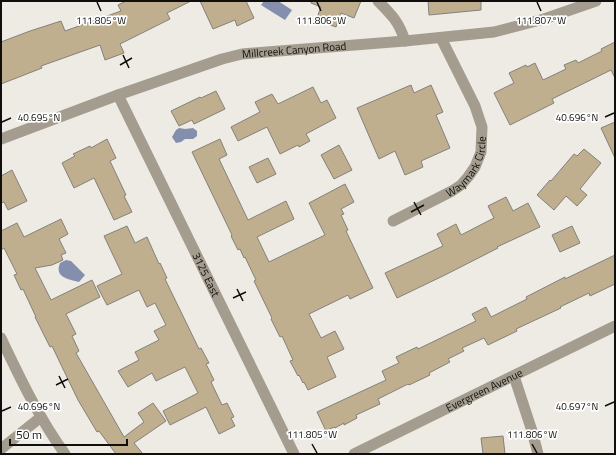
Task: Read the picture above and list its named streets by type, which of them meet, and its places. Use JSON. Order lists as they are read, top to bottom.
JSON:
{
  "streets": {
    "street": [
      "Millcreek Canyon Road",
      "Waymark Circle",
      "3125 East",
      "Evergreen Avenue"
    ]
  },
  "crossings": [
    ["Millcreek Canyon Road", "Waymark Circle"],
    ["Millcreek Canyon Road", "3125 East"]
  ],
  "scale_bar": "50 m",
  "coordinates": [
    "111.805°W",
    "111.806°W",
    "111.807°W",
    "40.696°N",
    "40.695°N",
    "40.697°N"
  ]
}
